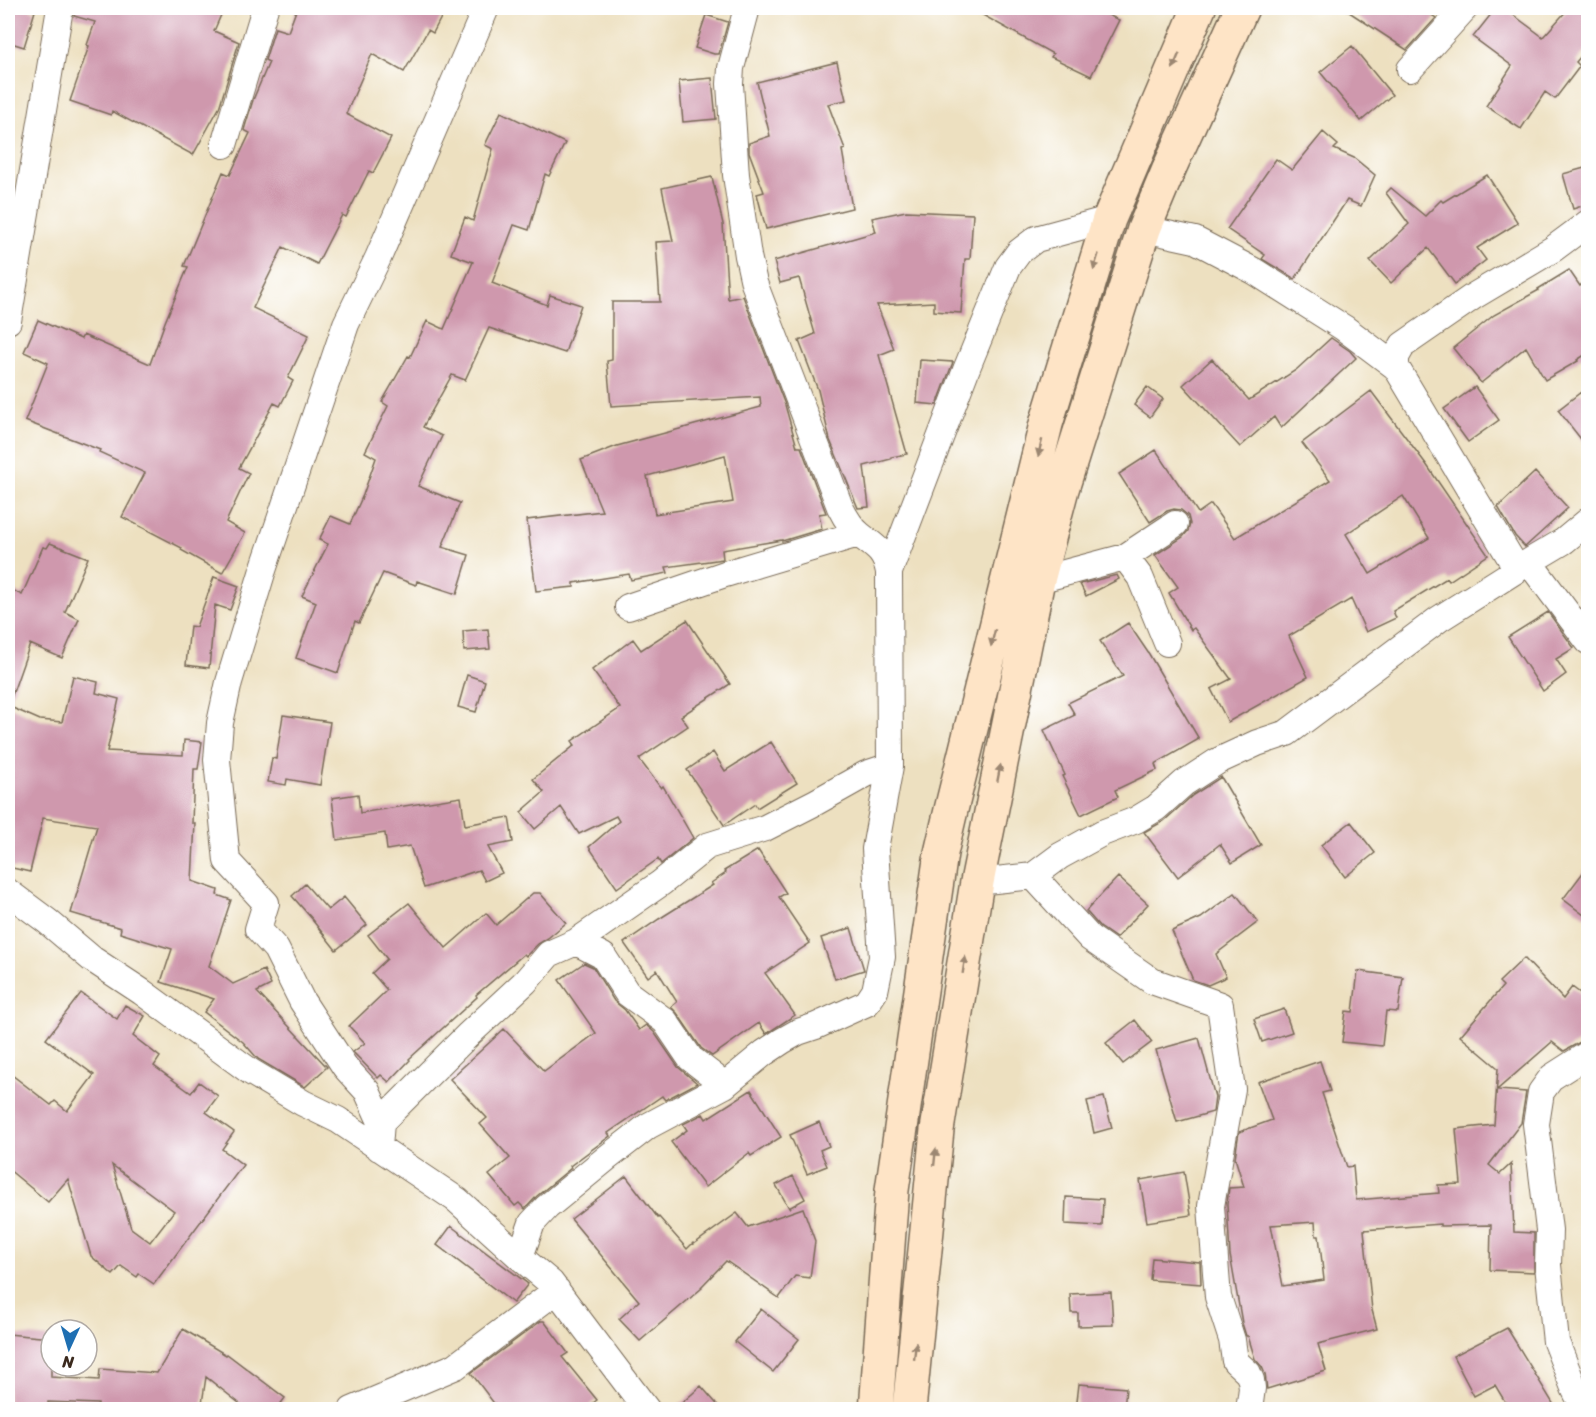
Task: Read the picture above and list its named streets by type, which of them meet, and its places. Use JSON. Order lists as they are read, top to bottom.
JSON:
{
  "north": "bottom"
}
